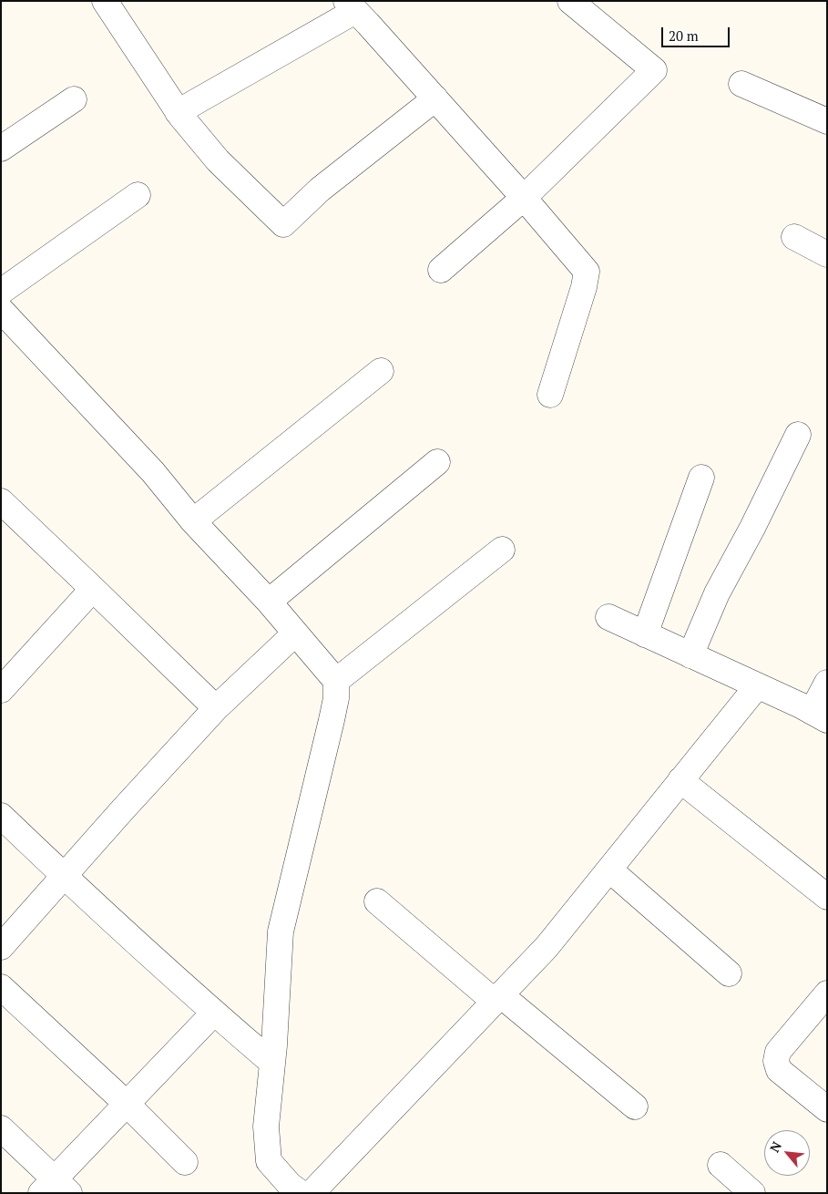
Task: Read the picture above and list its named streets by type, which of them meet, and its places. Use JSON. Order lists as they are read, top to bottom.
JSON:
{
  "scale_bar": "20 m",
  "north": "top left"
}
